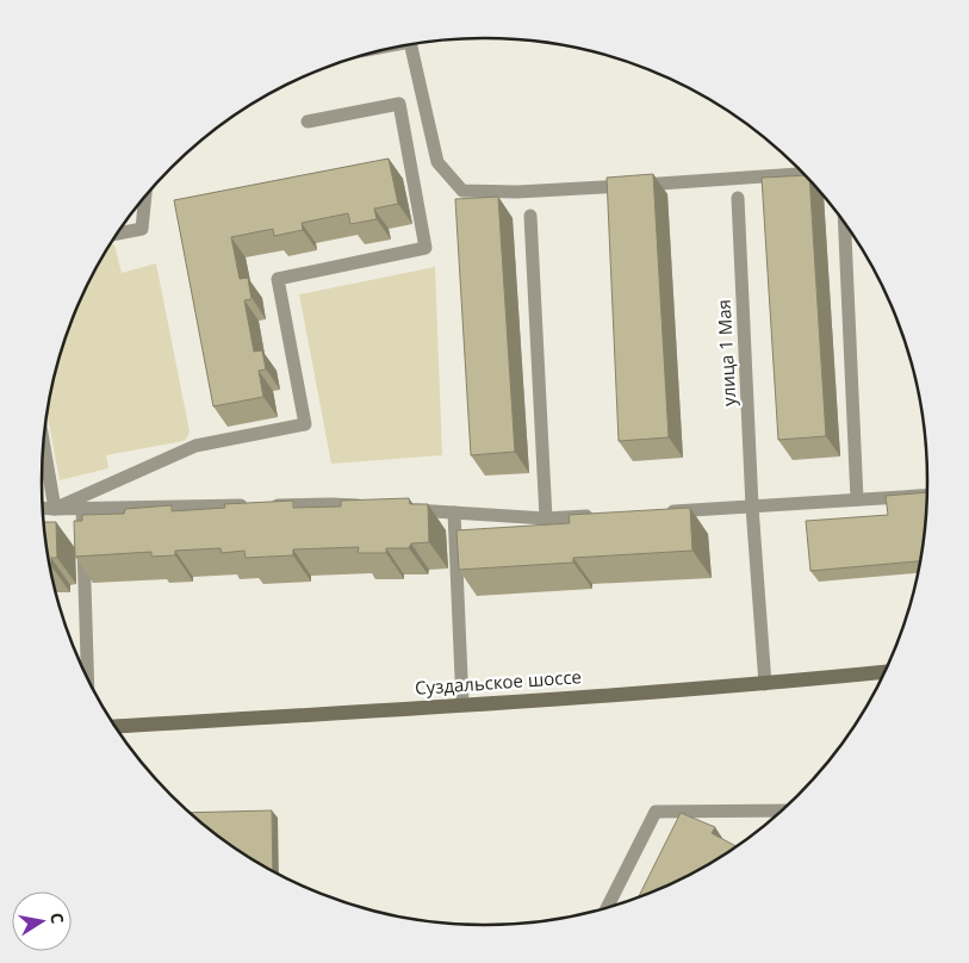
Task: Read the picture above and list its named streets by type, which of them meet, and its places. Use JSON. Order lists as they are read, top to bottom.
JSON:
{
  "streets": {
    "main road": ["Суздальское шоссе"],
    "lane": ["улица 1 Мая"]
  },
  "crossings": [
    ["улица 1 Мая", "Суздальское шоссе"]
  ],
  "north": "right"
}
